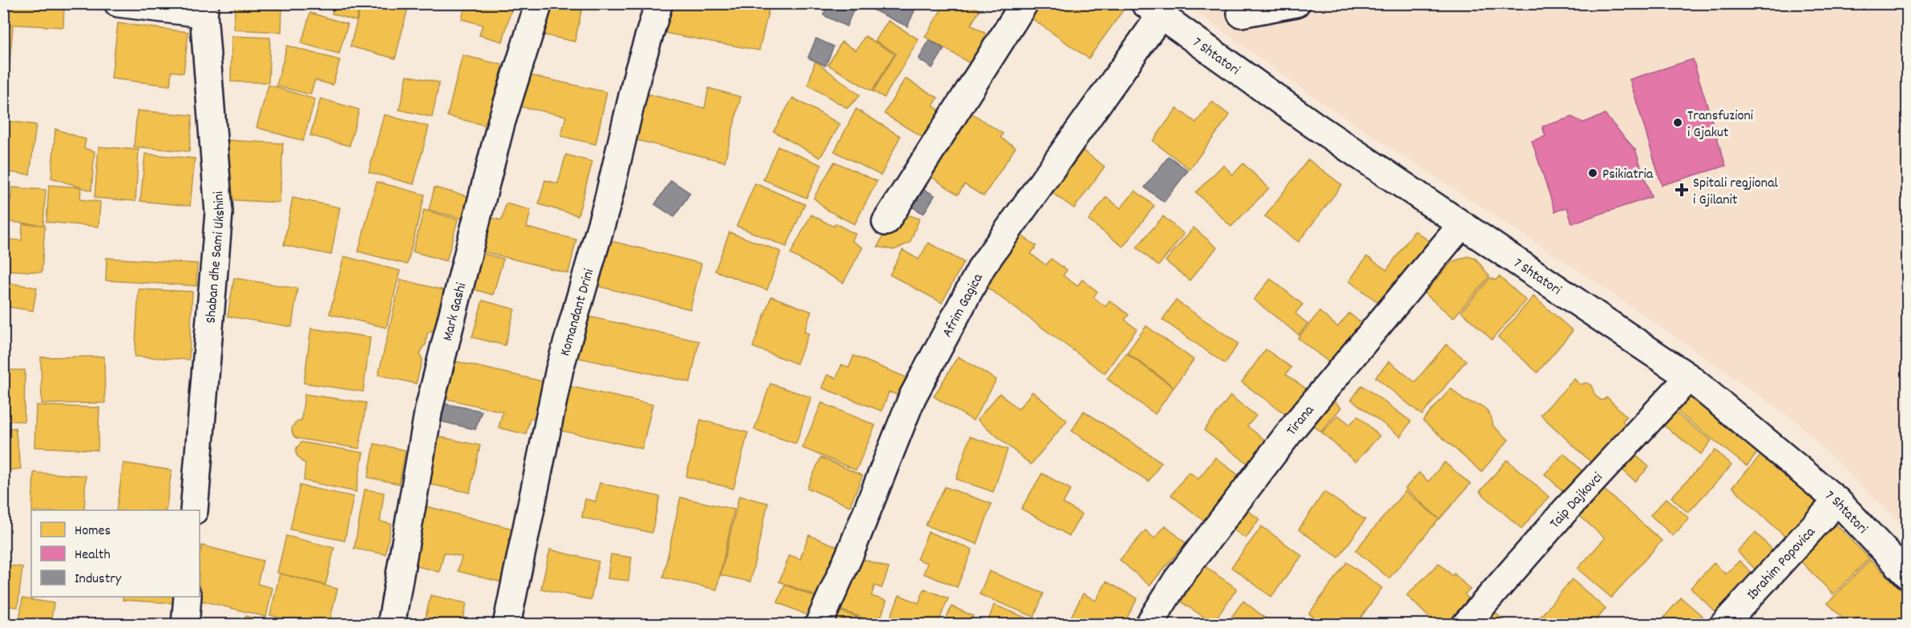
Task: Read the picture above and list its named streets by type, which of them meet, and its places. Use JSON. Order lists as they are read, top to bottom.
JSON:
{
  "streets": {
    "street": [
      "7 Shtatori",
      "Shaban dhe Sami Ukshini",
      "Afrim Gagica",
      "Mark Gashi",
      "Komandant Drini",
      "Tirana",
      "Taip Dajkovci",
      "Ibrahim Popovica"
    ]
  },
  "crossings": [
    ["7 Shtatori", "Afrim Gagica"],
    ["7 Shtatori", "Tirana"],
    ["7 Shtatori", "Taip Dajkovci"],
    ["7 Shtatori", "Ibrahim Popovica"]
  ],
  "places": {
    "other": ["Transfuzioni i Gjakut", "Psikiatria"],
    "health": ["Spitali regjional i Gjilanit"]
  },
  "legend": ["Homes", "Health", "Industry"]
}
